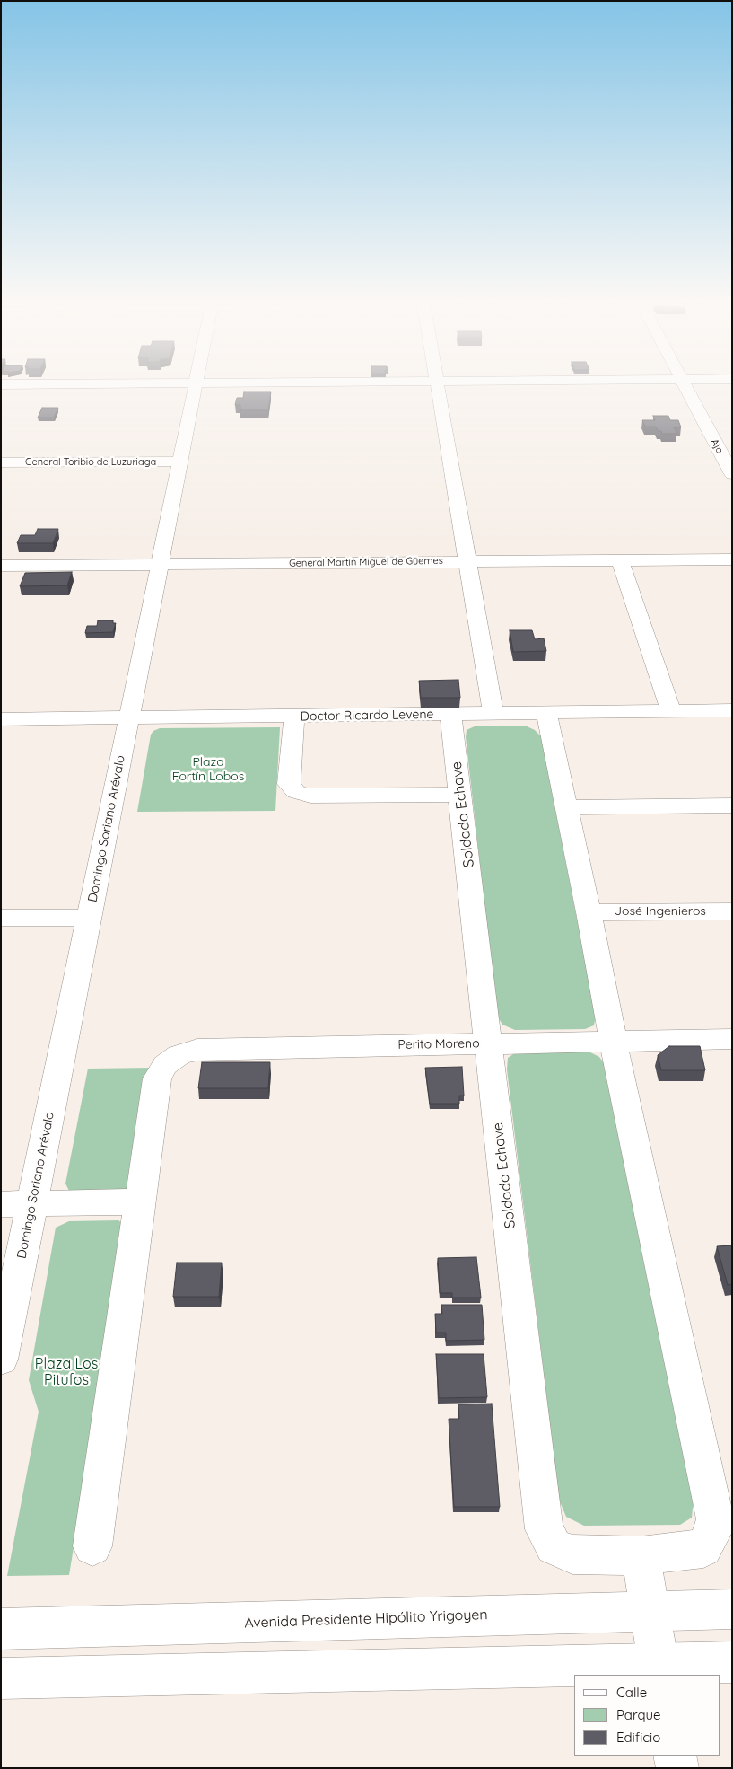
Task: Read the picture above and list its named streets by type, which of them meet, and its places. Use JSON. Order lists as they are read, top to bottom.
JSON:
{
  "streets": {
    "street": [
      "Ajo",
      "General Toribio de Luzuriaga",
      "General Martín Miguel de Güemes",
      "Doctor Ricardo Levene",
      "Soldado Echave",
      "Domingo Soriano Arévalo",
      "José Ingenieros",
      "Perito Moreno",
      "Avenida Presidente Hipólito Yrigoyen"
    ]
  },
  "crossings": [
    ["General Toribio de Luzuriaga", "Domingo Soriano Arévalo"],
    ["General Martín Miguel de Güemes", "Domingo Soriano Arévalo"],
    ["Doctor Ricardo Levene", "Soldado Echave"],
    ["Doctor Ricardo Levene", "Domingo Soriano Arévalo"],
    ["Soldado Echave", "Perito Moreno"]
  ],
  "parks": ["Plaza Fortín Lobos", "Plaza Los Pitufos"],
  "legend": ["Calle", "Parque", "Edificio"]
}
